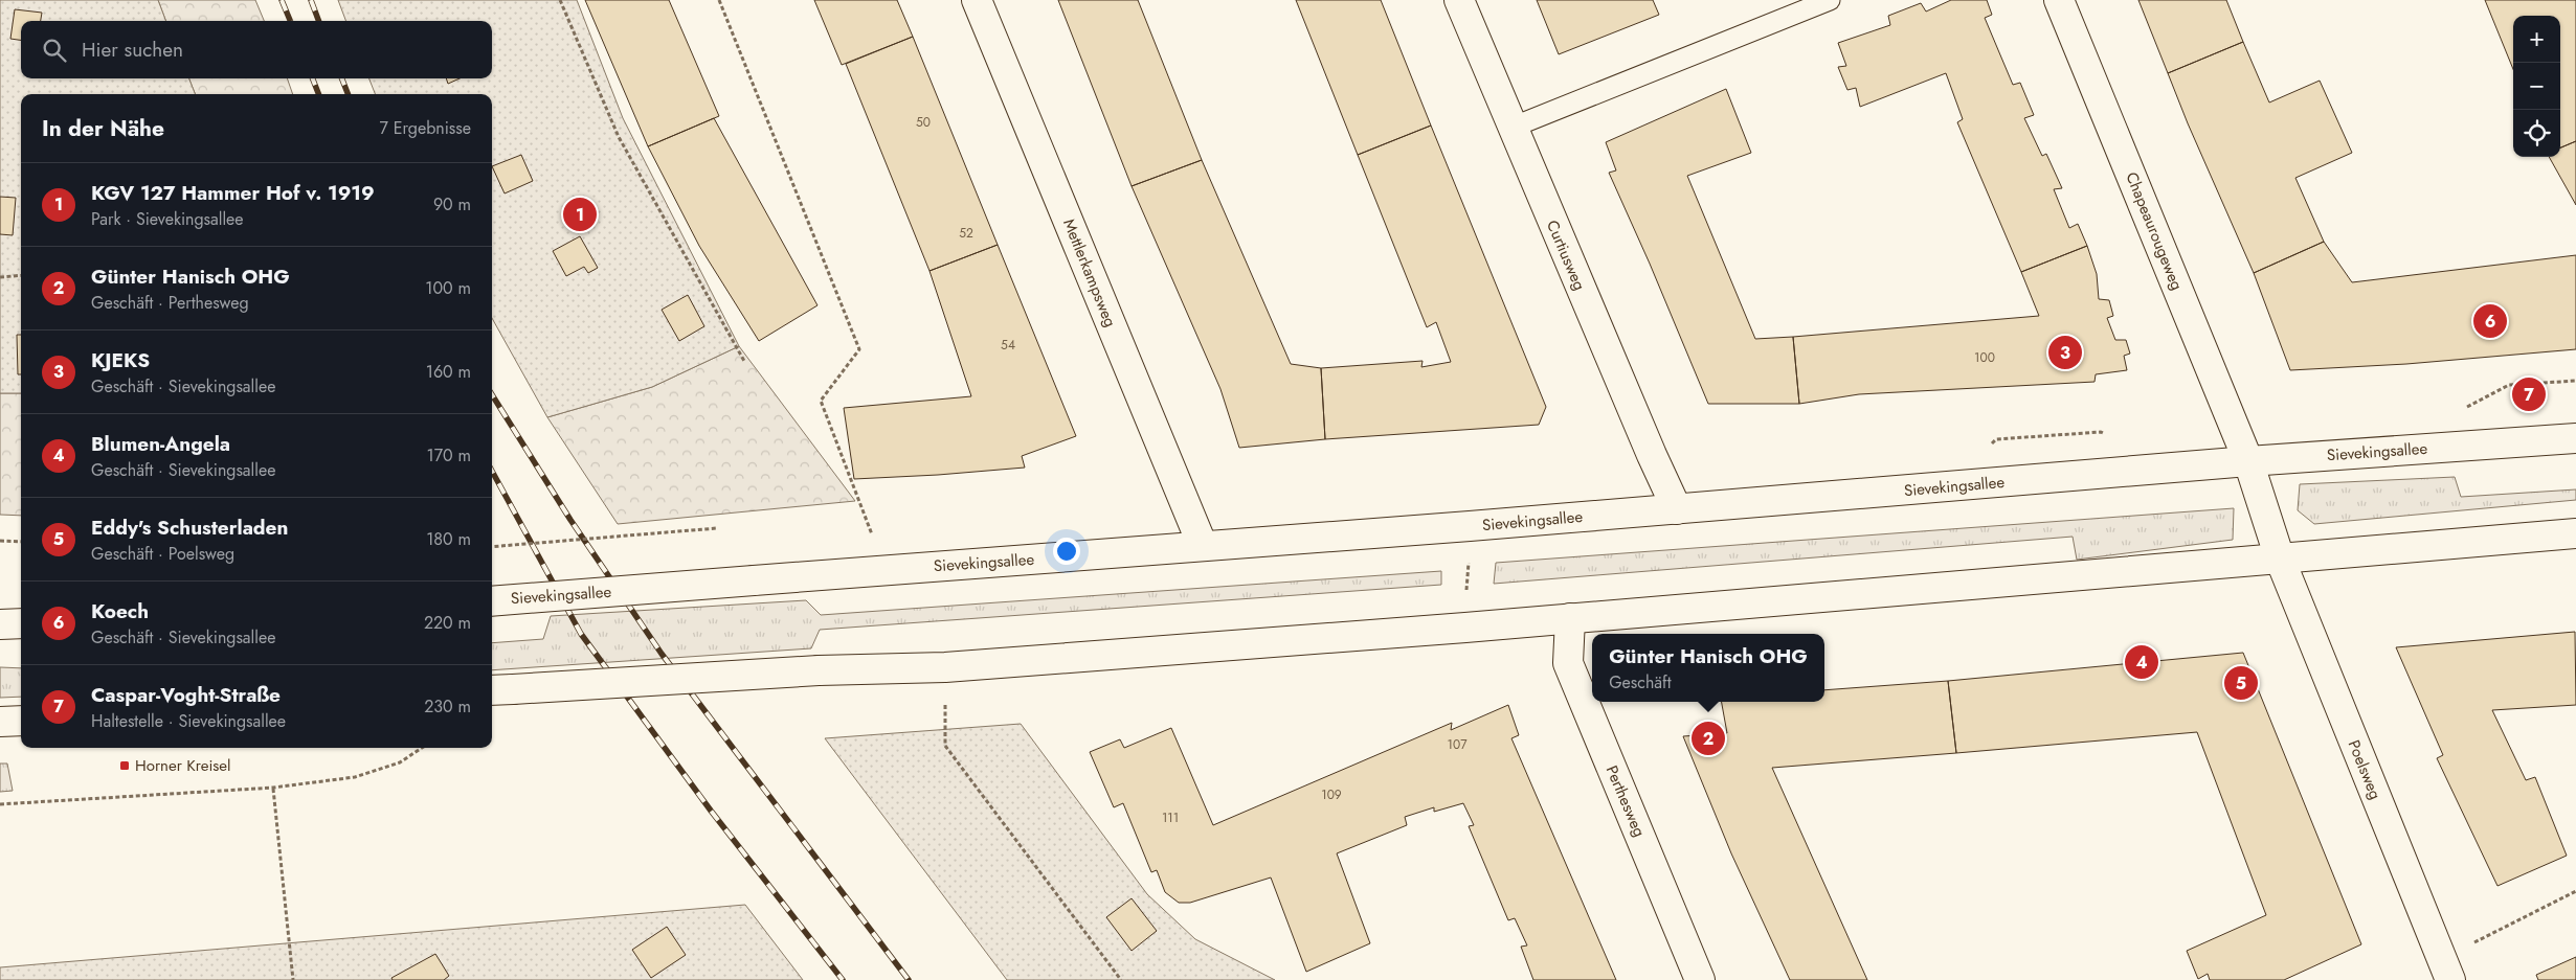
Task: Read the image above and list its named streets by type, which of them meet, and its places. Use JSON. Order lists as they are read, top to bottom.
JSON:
{
  "streets": {
    "main road": [
      "Chapeaurougeweg",
      "Curtiusweg",
      "Mettlerkampsweg",
      "Sievekingsallee",
      "Poelsweg",
      "Perthesweg"
    ]
  },
  "crossings": [
    ["Chapeaurougeweg", "Sievekingsallee"],
    ["Chapeaurougeweg", "Poelsweg"],
    ["Curtiusweg", "Sievekingsallee"],
    ["Mettlerkampsweg", "Sievekingsallee"]
  ],
  "places": {
    "transit": ["Horner Kreisel"]
  },
  "house_numbers": [
    "50",
    "52",
    "54",
    "100",
    "107",
    "109",
    "111"
  ],
  "page": {
    "map_buttons": ["+", "−"],
    "search": "Hier suchen",
    "heading": ["In der Nähe", "7 Ergebnisse"],
    "list": [
      {
        "mark": "1",
        "name": "KGV 127 Hammer Hof v. 1919",
        "note": "Park · Sievekingsallee",
        "value": "90 m"
      },
      {
        "mark": "2",
        "name": "Günter Hanisch OHG",
        "note": "Geschäft · Perthesweg",
        "value": "100 m"
      },
      {
        "mark": "3",
        "name": "KJEKS",
        "note": "Geschäft · Sievekingsallee",
        "value": "160 m"
      },
      {
        "mark": "4",
        "name": "Blumen-Angela",
        "note": "Geschäft · Sievekingsallee",
        "value": "170 m"
      },
      {
        "mark": "5",
        "name": "Eddy's Schusterladen",
        "note": "Geschäft · Poelsweg",
        "value": "180 m"
      },
      {
        "mark": "6",
        "name": "Koech",
        "note": "Geschäft · Sievekingsallee",
        "value": "220 m"
      },
      {
        "mark": "7",
        "name": "Caspar-Voght-Straße",
        "note": "Haltestelle · Sievekingsallee",
        "value": "230 m"
      }
    ],
    "pins": [
      "1",
      "6",
      "3",
      "7",
      "4",
      "5",
      "2"
    ],
    "popup": ["Günter Hanisch OHG", "Geschäft"]
  }
}
